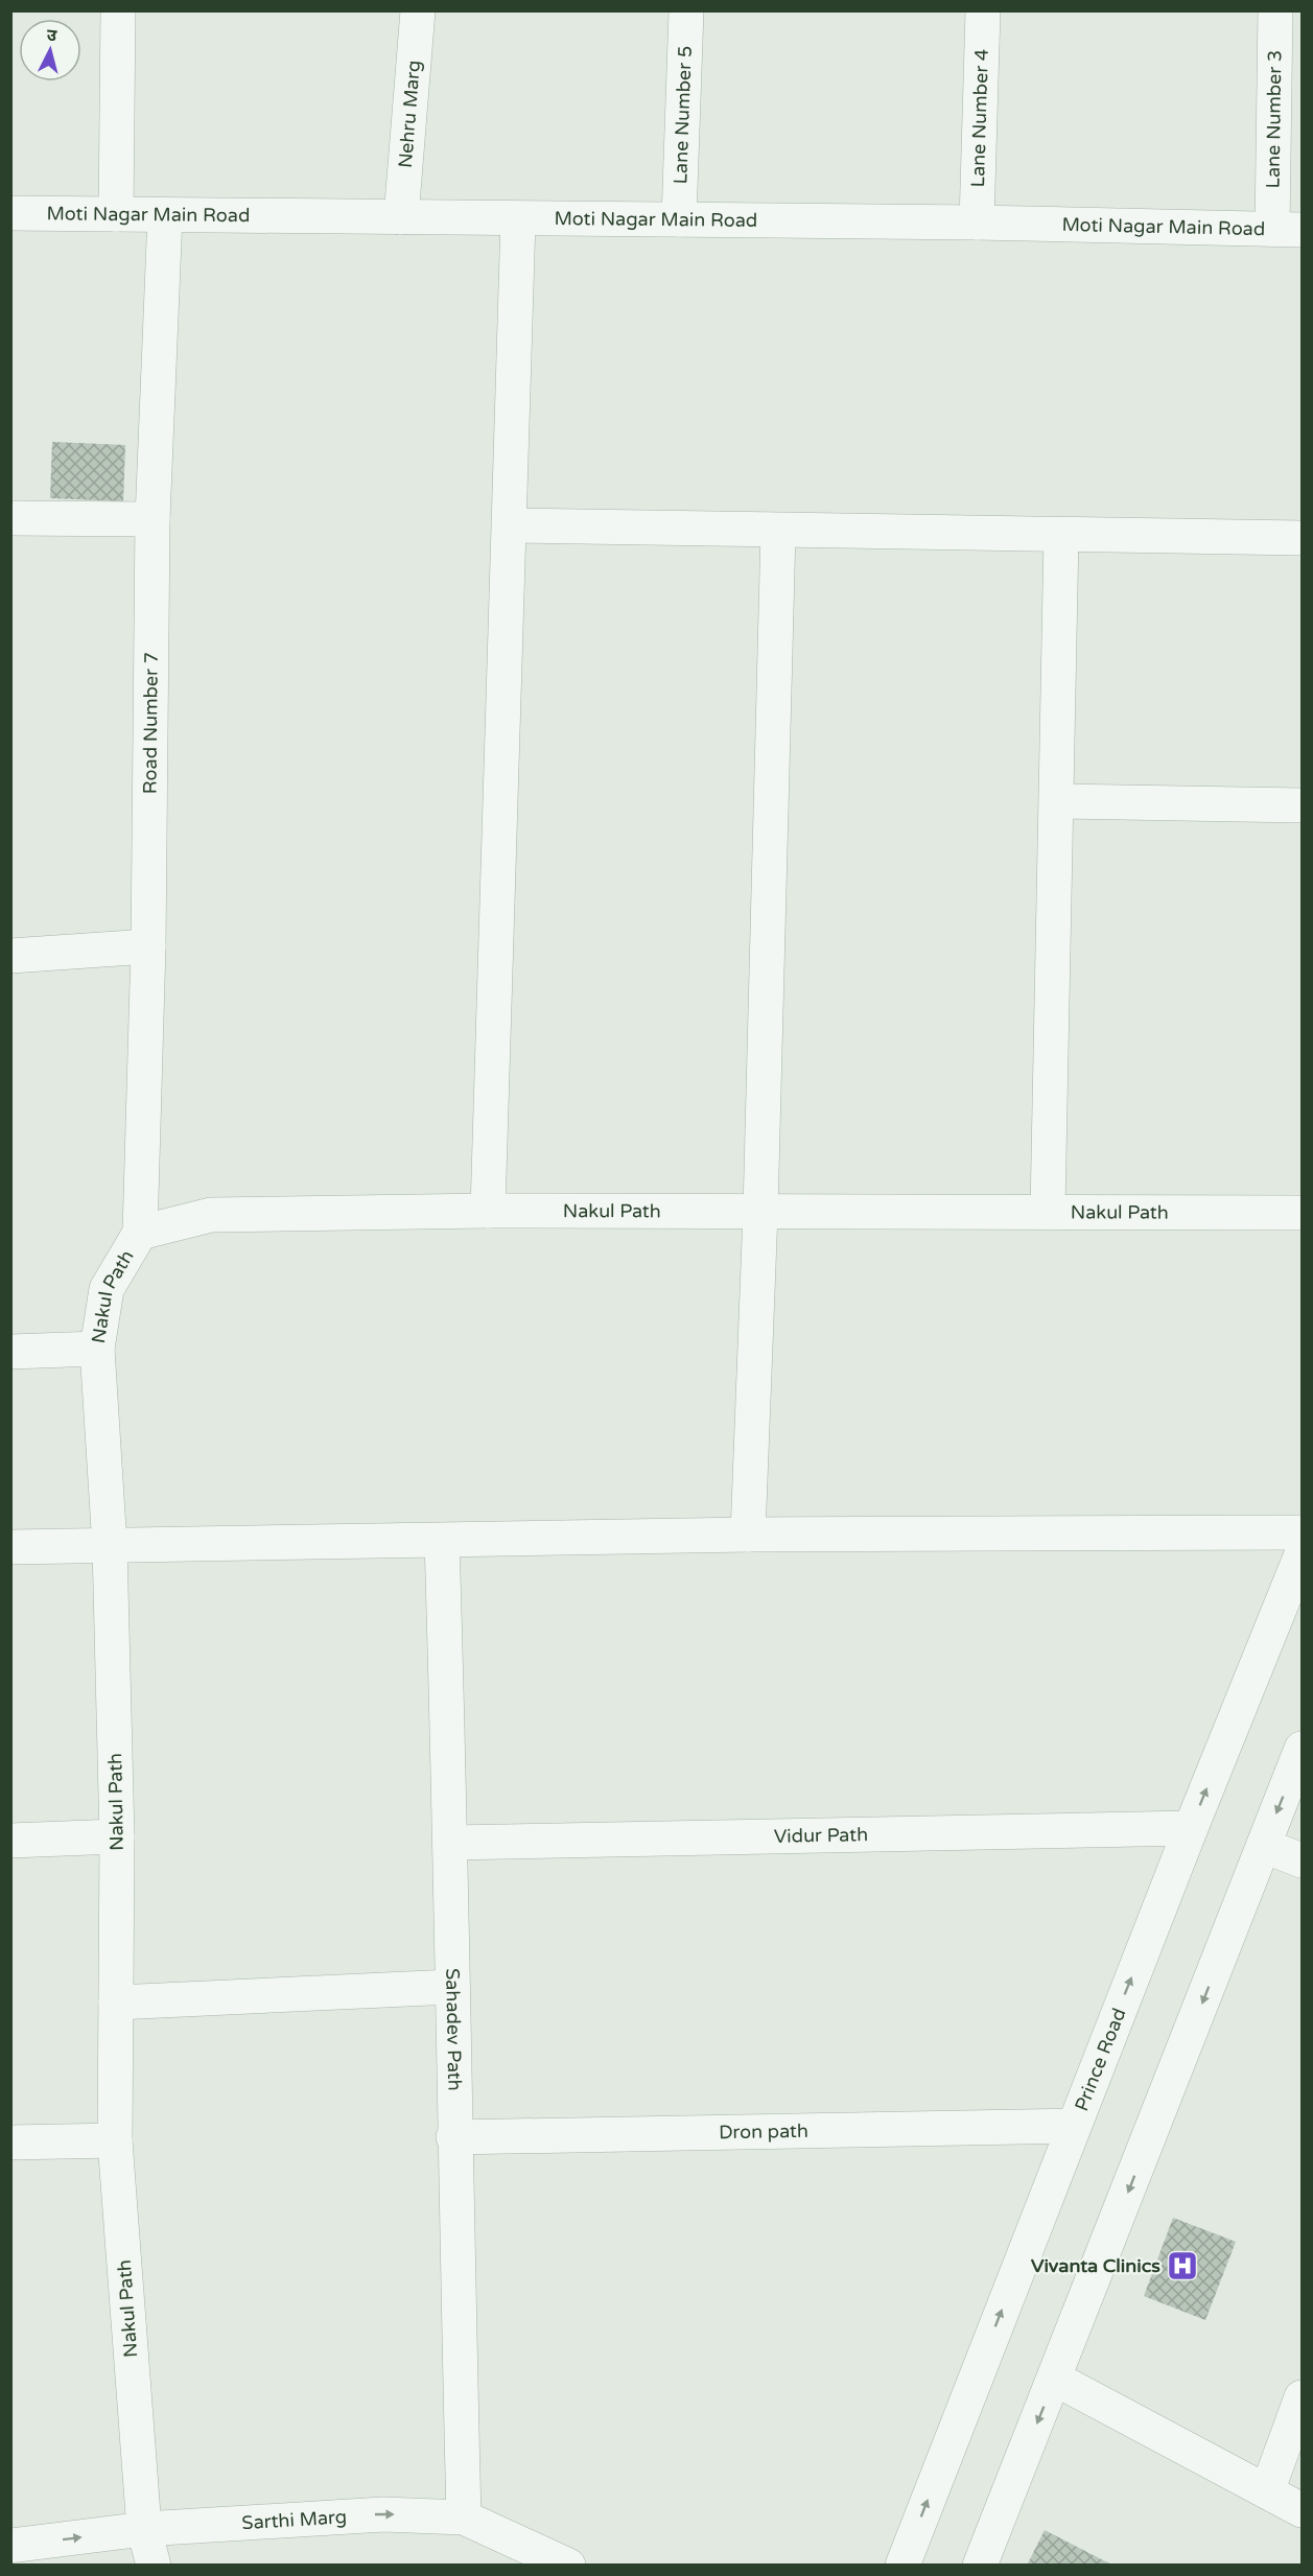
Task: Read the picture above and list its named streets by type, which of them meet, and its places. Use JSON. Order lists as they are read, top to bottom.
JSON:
{
  "streets": {
    "street": [
      "Nehru Marg",
      "Lane Number 5",
      "Lane Number 4",
      "Lane Number 3",
      "Moti Nagar Main Road",
      "Road Number 7",
      "Nakul Path",
      "Vidur Path",
      "Sahadev Path",
      "Prince Road",
      "Dron path",
      "Sarthi Marg"
    ]
  },
  "crossings": [
    ["Nehru Marg", "Moti Nagar Main Road"],
    ["Lane Number 5", "Moti Nagar Main Road"],
    ["Lane Number 4", "Moti Nagar Main Road"],
    ["Lane Number 3", "Moti Nagar Main Road"],
    ["Moti Nagar Main Road", "Road Number 7"],
    ["Road Number 7", "Nakul Path"],
    ["Nakul Path", "Sarthi Marg"],
    ["Vidur Path", "Sahadev Path"],
    ["Vidur Path", "Prince Road"],
    ["Sahadev Path", "Dron path"],
    ["Sahadev Path", "Sarthi Marg"],
    ["Prince Road", "Dron path"]
  ],
  "one_way": ["Sarthi Marg"],
  "places": {
    "hospital": ["Vivanta Clinics"]
  },
  "north": "top"
}
